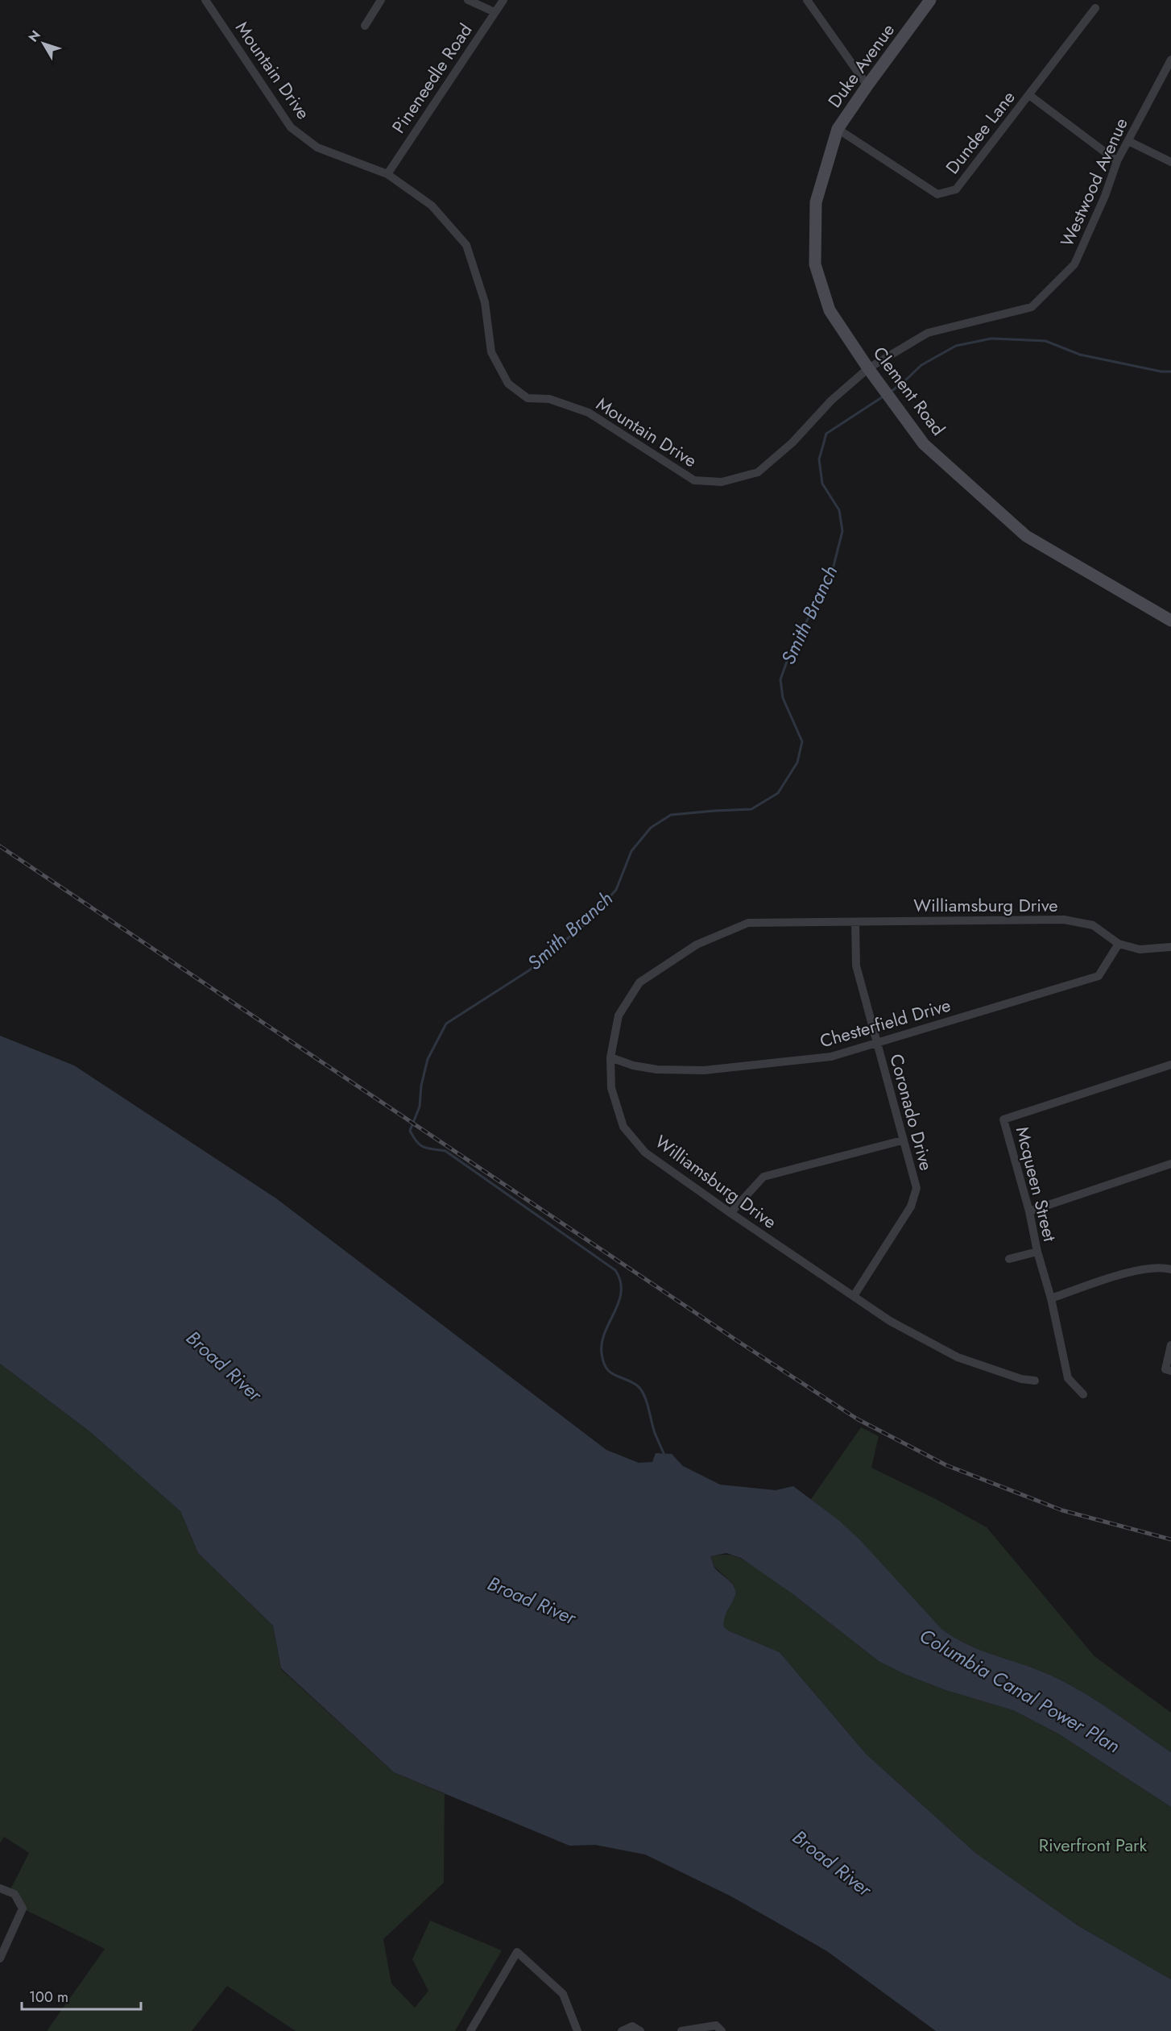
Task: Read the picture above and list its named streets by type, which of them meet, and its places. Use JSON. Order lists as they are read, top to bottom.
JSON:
{
  "streets": {
    "street": [
      "Duke Avenue",
      "Mountain Drive",
      "Pineneedle Road",
      "Dundee Lane",
      "Westwood Avenue",
      "Clement Road",
      "Williamsburg Drive",
      "Chesterfield Drive",
      "Coronado Drive",
      "Mcqueen Street"
    ]
  },
  "crossings": [
    ["Duke Avenue", "Dundee Lane"],
    ["Duke Avenue", "Clement Road"],
    ["Mountain Drive", "Pineneedle Road"],
    ["Mountain Drive", "Westwood Avenue"],
    ["Mountain Drive", "Clement Road"],
    ["Dundee Lane", "Clement Road"],
    ["Williamsburg Drive", "Chesterfield Drive"],
    ["Williamsburg Drive", "Coronado Drive"],
    ["Chesterfield Drive", "Coronado Drive"]
  ],
  "water": ["Smith Branch", "Broad River", "Columbia Canal Power Plan"],
  "parks": ["Riverfront Park"],
  "scale_bar": "100 m",
  "north": "top left"
}
